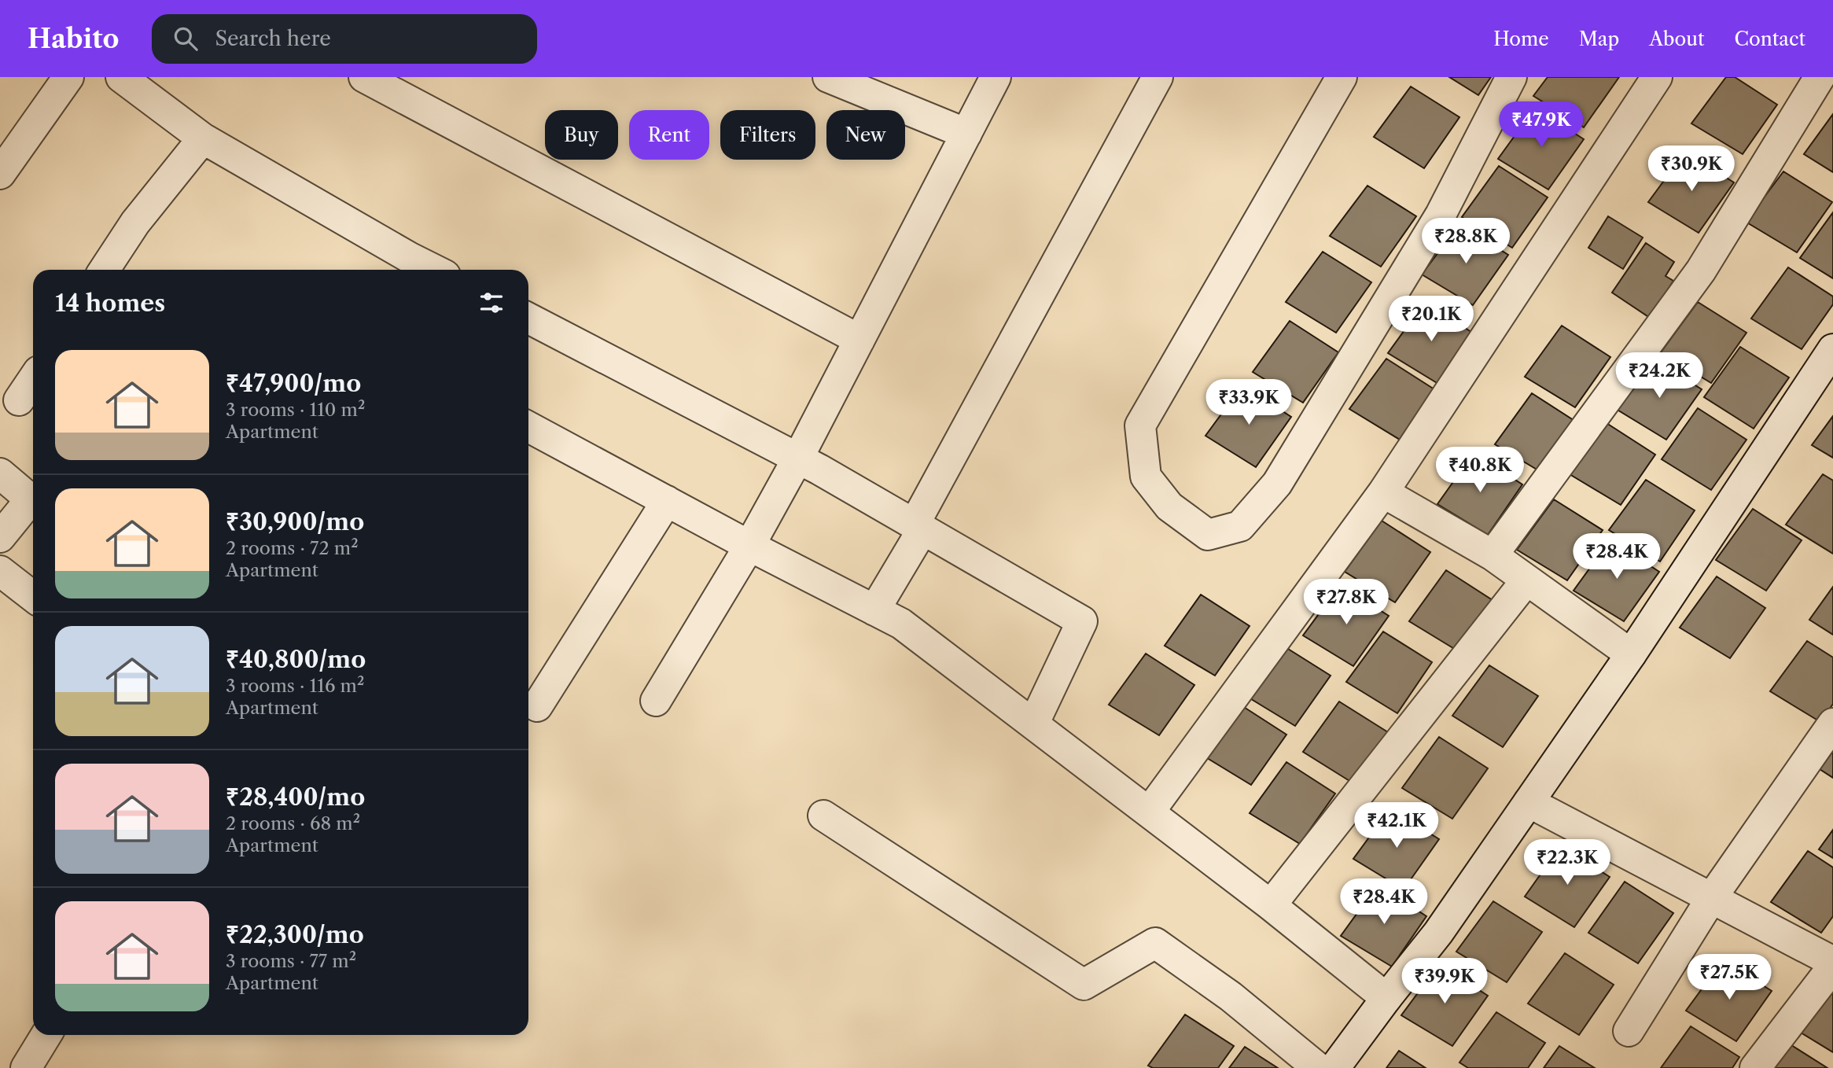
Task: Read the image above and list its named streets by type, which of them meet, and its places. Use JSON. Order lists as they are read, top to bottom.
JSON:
{
  "page": {
    "header": "Habito",
    "search": "Search here",
    "nav": [
      "Home",
      "Map",
      "About",
      "Contact"
    ],
    "price": [
      "₹47.9K",
      "₹30.9K",
      "₹28.8K",
      "₹20.1K",
      "₹24.2K",
      "₹33.9K",
      "₹40.8K",
      "₹28.4K",
      "₹27.8K",
      "₹42.1K",
      "₹22.3K",
      "₹28.4K",
      "₹27.5K",
      "₹39.9K"
    ],
    "chip": [
      "Buy",
      "Rent",
      "Filters",
      "New"
    ],
    "heading": "14 homes",
    "list": [
      {
        "name": "₹47,900/mo",
        "note": "3 rooms · 110 m² · Apartment"
      },
      {
        "name": "₹30,900/mo",
        "note": "2 rooms · 72 m² · Apartment"
      },
      {
        "name": "₹40,800/mo",
        "note": "3 rooms · 116 m² · Apartment"
      },
      {
        "name": "₹28,400/mo",
        "note": "2 rooms · 68 m² · Apartment"
      },
      {
        "name": "₹22,300/mo",
        "note": "3 rooms · 77 m² · Apartment"
      }
    ]
  }
}
